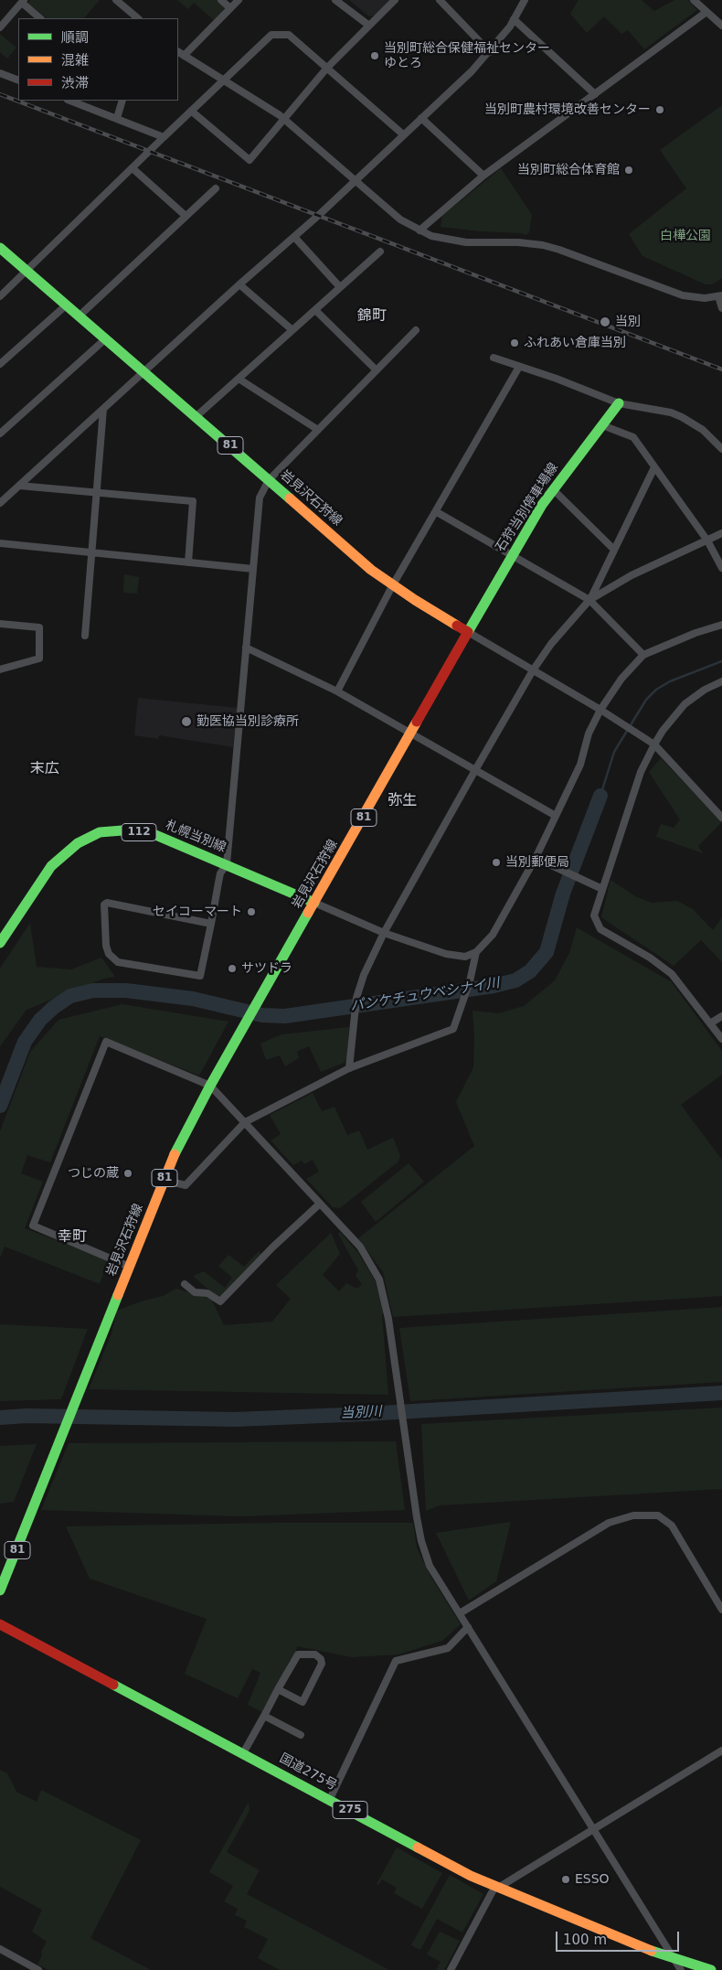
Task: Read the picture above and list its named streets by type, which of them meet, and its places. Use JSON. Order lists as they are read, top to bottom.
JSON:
{
  "streets": {
    "main road": [
      "81",
      "岩見沢石狩線",
      "石狩当別停車場線",
      "112",
      "札幌当別線",
      "国道275号",
      "275"
    ]
  },
  "crossings": [
    ["岩見沢石狩線", "石狩当別停車場線"],
    ["岩見沢石狩線", "札幌当別線"]
  ],
  "districts": [
    "錦町",
    "末広",
    "弥生",
    "幸町"
  ],
  "water": ["パンケチュウベシナイ川", "当別川"],
  "parks": ["白樺公園"],
  "places": [
    "当別町総合保健福祉センター ゆとろ",
    "当別町農村環境改善センター",
    "当別町総合体育館",
    "当別",
    "ふれあい倉庫当別",
    "勤医協当別診療所",
    "当別郵便局",
    "セイコーマート",
    "サツドラ",
    "つじの蔵",
    "ESSO"
  ],
  "legend": ["順調", "混雑", "渋滞"],
  "scale_bar": "100 m"
}
